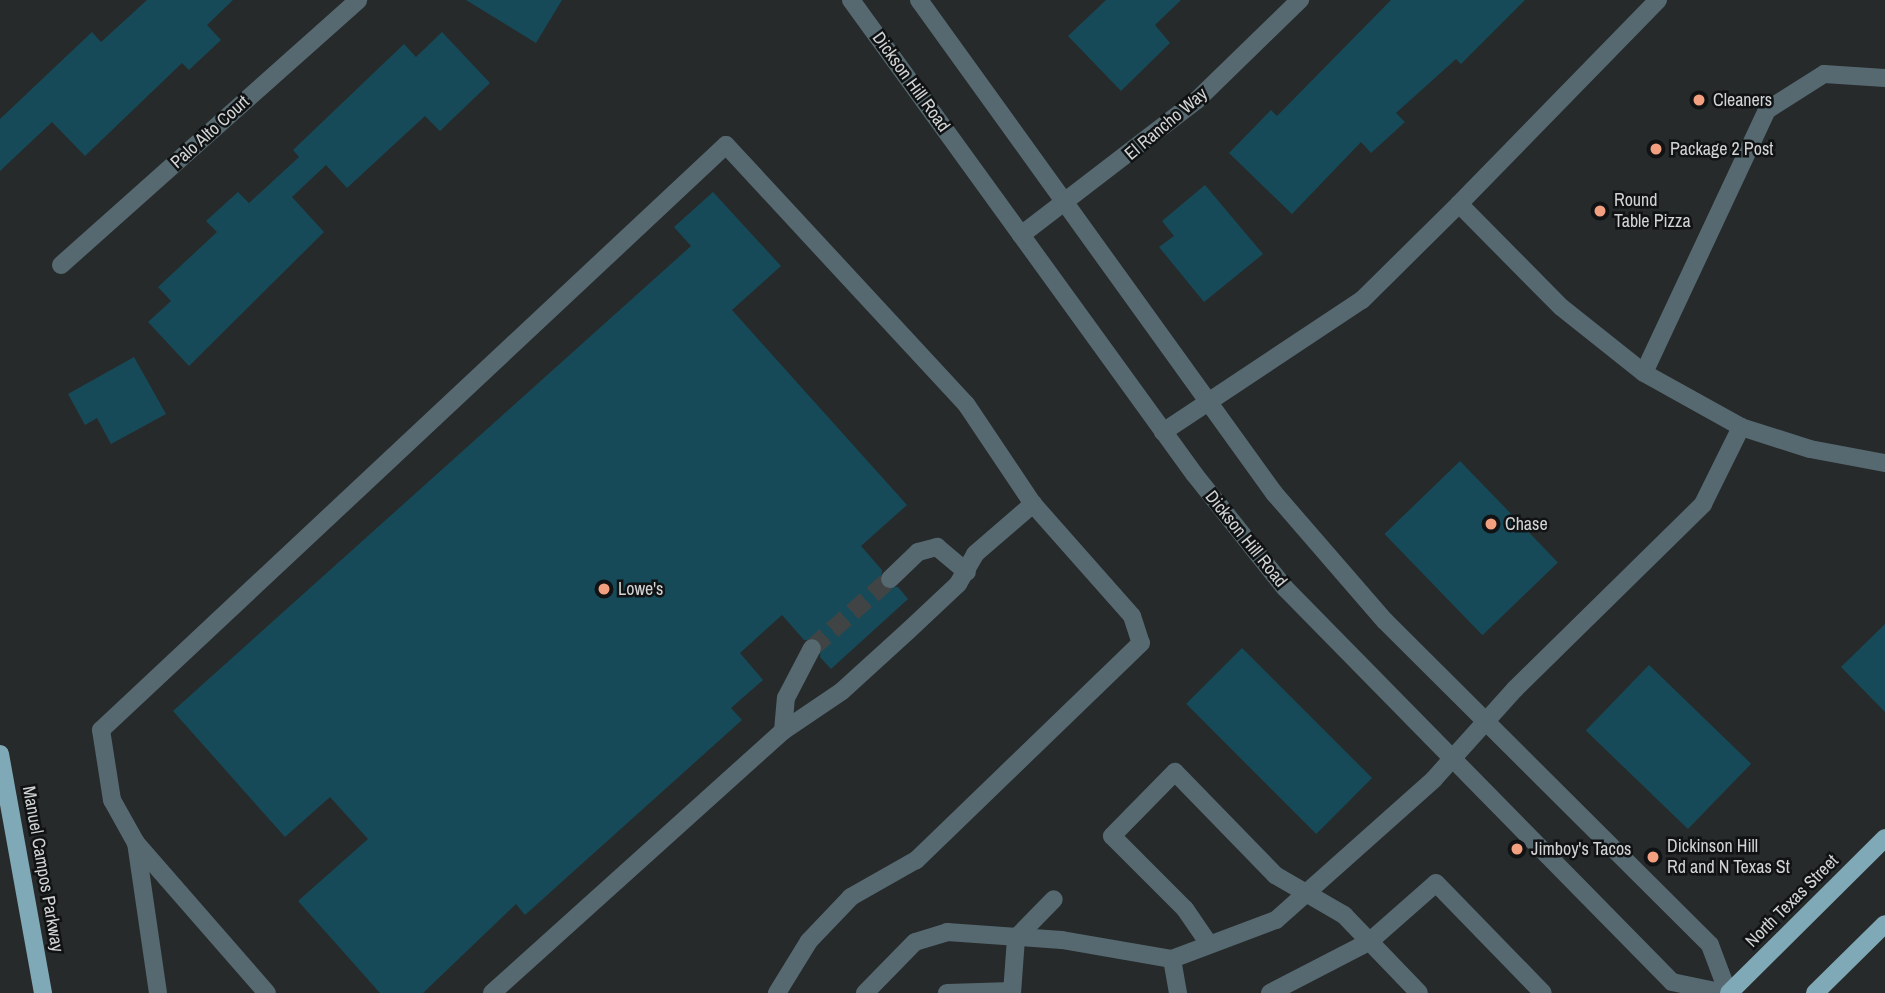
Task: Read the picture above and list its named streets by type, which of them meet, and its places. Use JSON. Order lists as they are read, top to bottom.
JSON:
{
  "streets": {
    "main road": ["Manuel Campos Parkway", "North Texas Street"],
    "street": ["Dickson Hill Road", "El Rancho Way", "Palo Alto Court"]
  },
  "crossings": [
    ["Dickson Hill Road", "El Rancho Way"],
    ["Dickson Hill Road", "North Texas Street"]
  ],
  "places": [
    "Cleaners",
    "Package 2 Post",
    "Round Table Pizza",
    "Chase",
    "Lowe's",
    "Jimboy's Tacos",
    "Dickinson Hill Rd and N Texas St"
  ]
}
